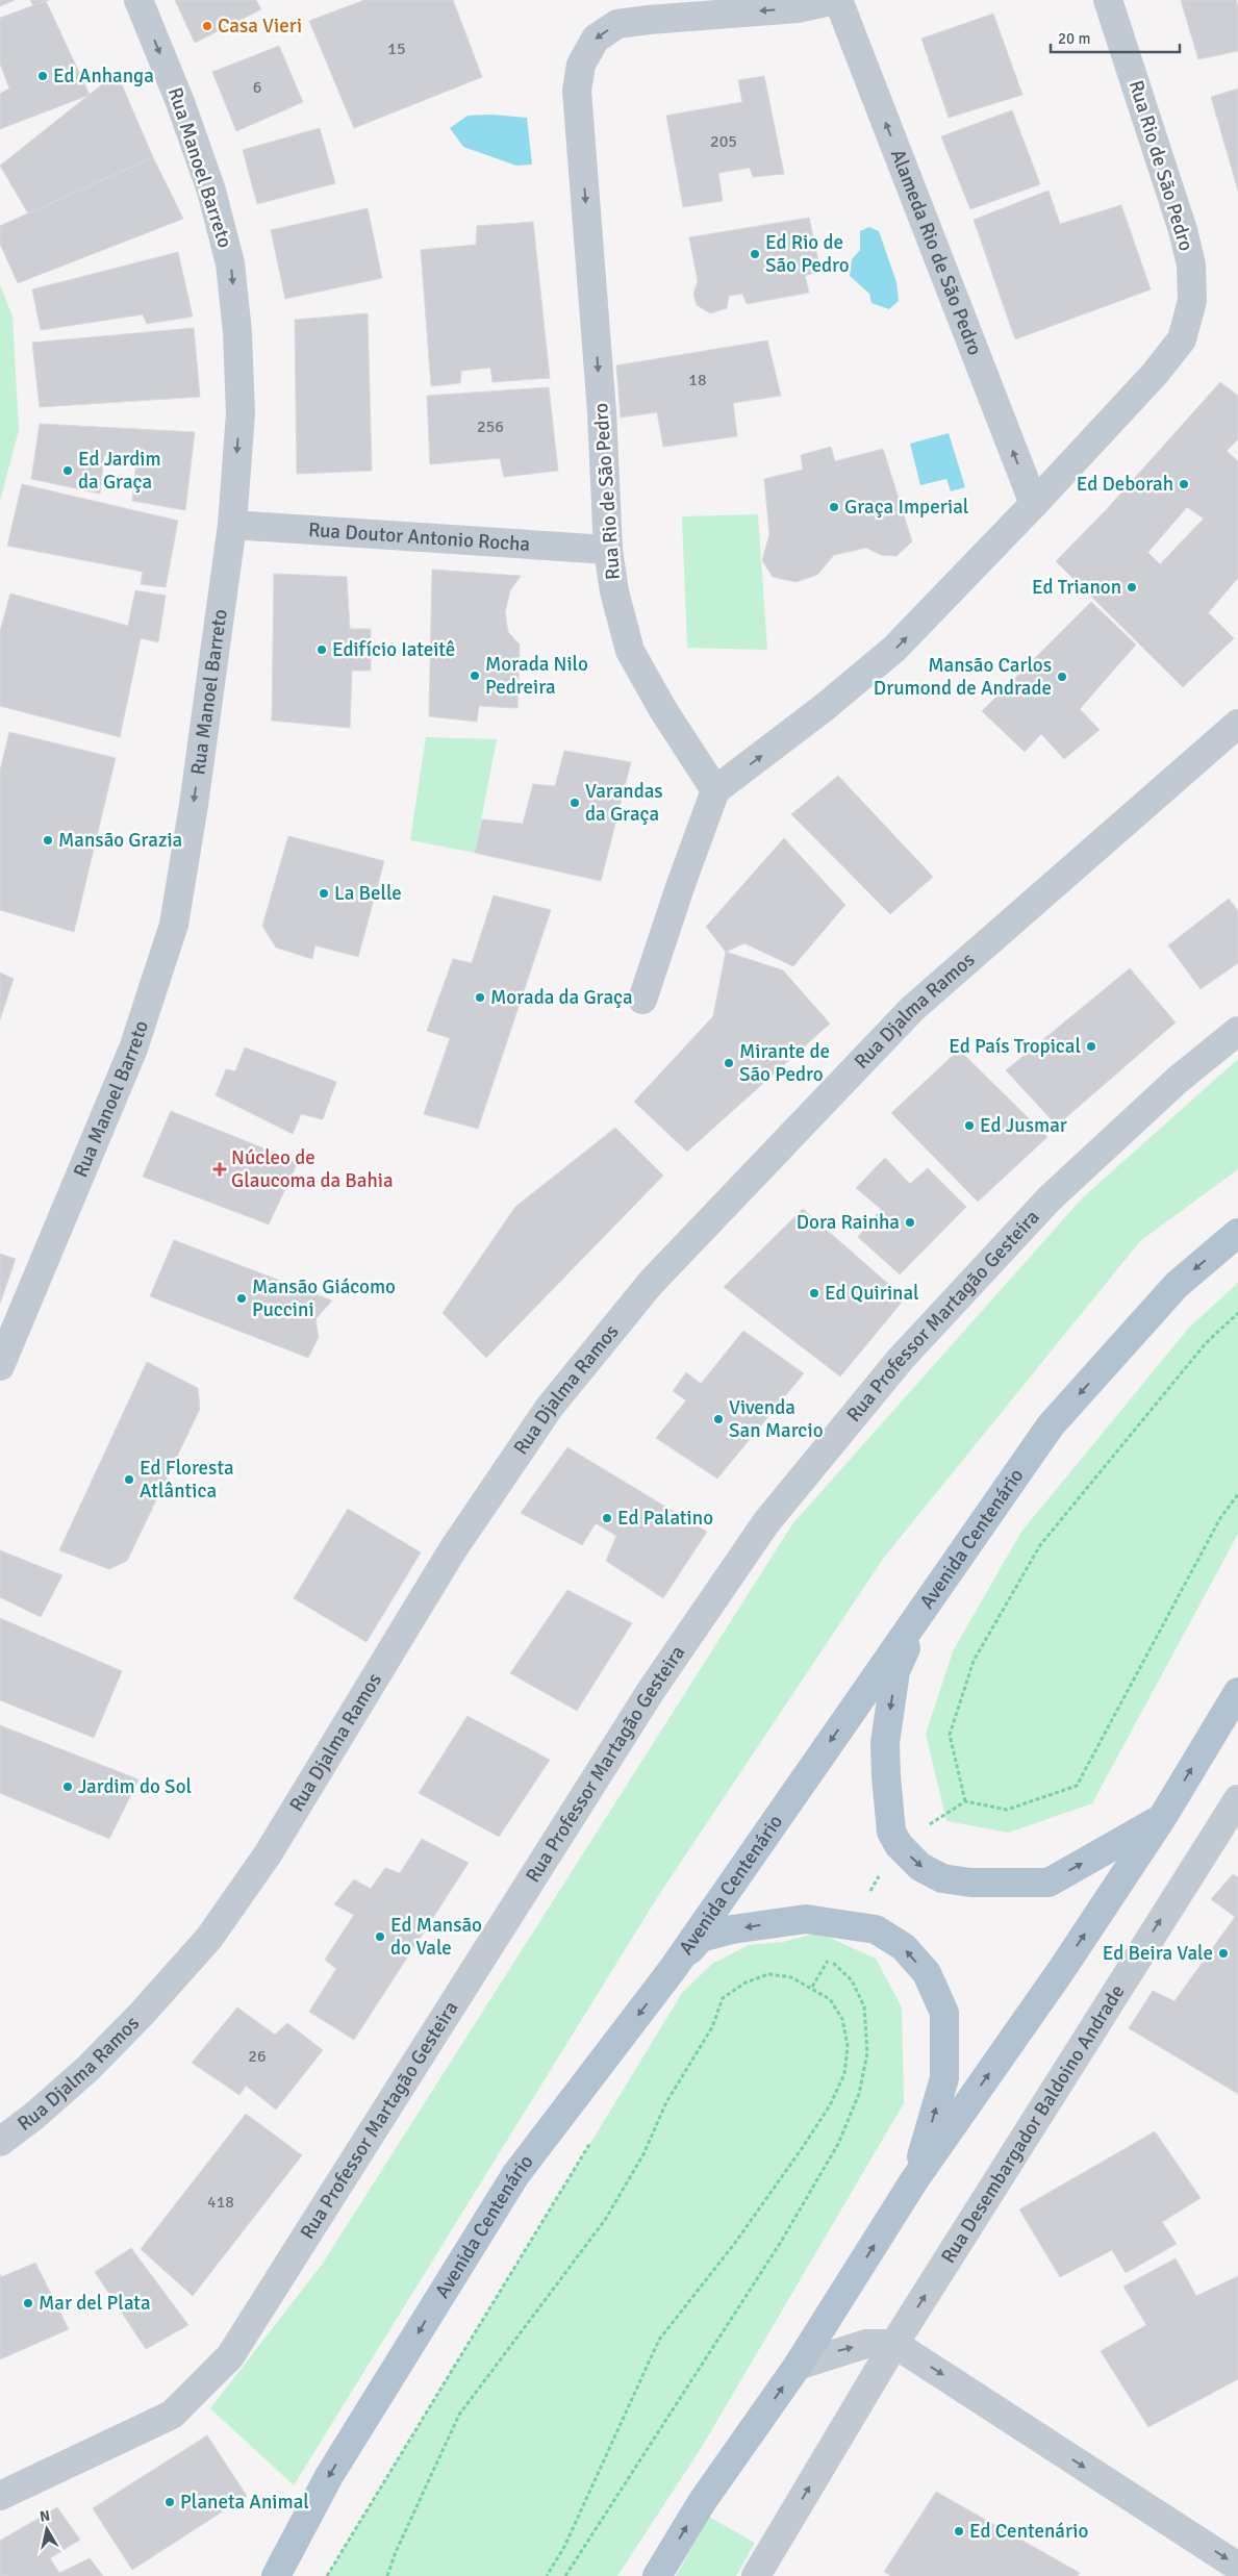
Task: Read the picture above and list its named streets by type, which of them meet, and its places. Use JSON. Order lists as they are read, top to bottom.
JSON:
{
  "streets": {
    "main road": ["Avenida Centenário"],
    "street": [
      "Rua Rio de São Pedro",
      "Rua Manoel Barreto",
      "Alameda Rio de São Pedro",
      "Rua Doutor Antonio Rocha",
      "Rua Djalma Ramos",
      "Rua Professor Martagão Gesteira",
      "Rua Desembargador Baldoino Andrade"
    ]
  },
  "crossings": [
    ["Rua Rio de São Pedro", "Alameda Rio de São Pedro"],
    ["Rua Rio de São Pedro", "Rua Doutor Antonio Rocha"],
    ["Rua Manoel Barreto", "Rua Doutor Antonio Rocha"]
  ],
  "one_way": [
    "Rua Manoel Barreto",
    "Alameda Rio de São Pedro",
    "Avenida Centenário",
    "Rua Desembargador Baldoino Andrade"
  ],
  "places": {
    "other": [
      "Casa Vieri",
      "Ed Anhanga",
      "Ed Rio de São Pedro",
      "Ed Jardim da Graça",
      "Ed Deborah",
      "Graça Imperial",
      "Ed Trianon",
      "Edifício Iateitê",
      "Morada Nilo Pedreira",
      "Mansão Carlos Drumond de Andrade",
      "Varandas da Graça",
      "Mansão Grazia",
      "La Belle",
      "Morada da Graça",
      "Ed País Tropical",
      "Mirante de São Pedro",
      "Ed Jusmar",
      "Dora Rainha",
      "Ed Quirinal",
      "Mansão Giácomo Puccini",
      "Vivenda San Marcio",
      "Ed Floresta Atlântica",
      "Ed Palatino",
      "Jardim do Sol",
      "Ed Mansão do Vale",
      "Ed Beira Vale",
      "Mar del Plata",
      "Planeta Animal",
      "Ed Centenário"
    ],
    "health": ["Núcleo de Glaucoma da Bahia"]
  },
  "house_numbers": [
    "15",
    "6",
    "205",
    "18",
    "256",
    "26",
    "418"
  ],
  "scale_bar": "20 m",
  "north": "top"
}
